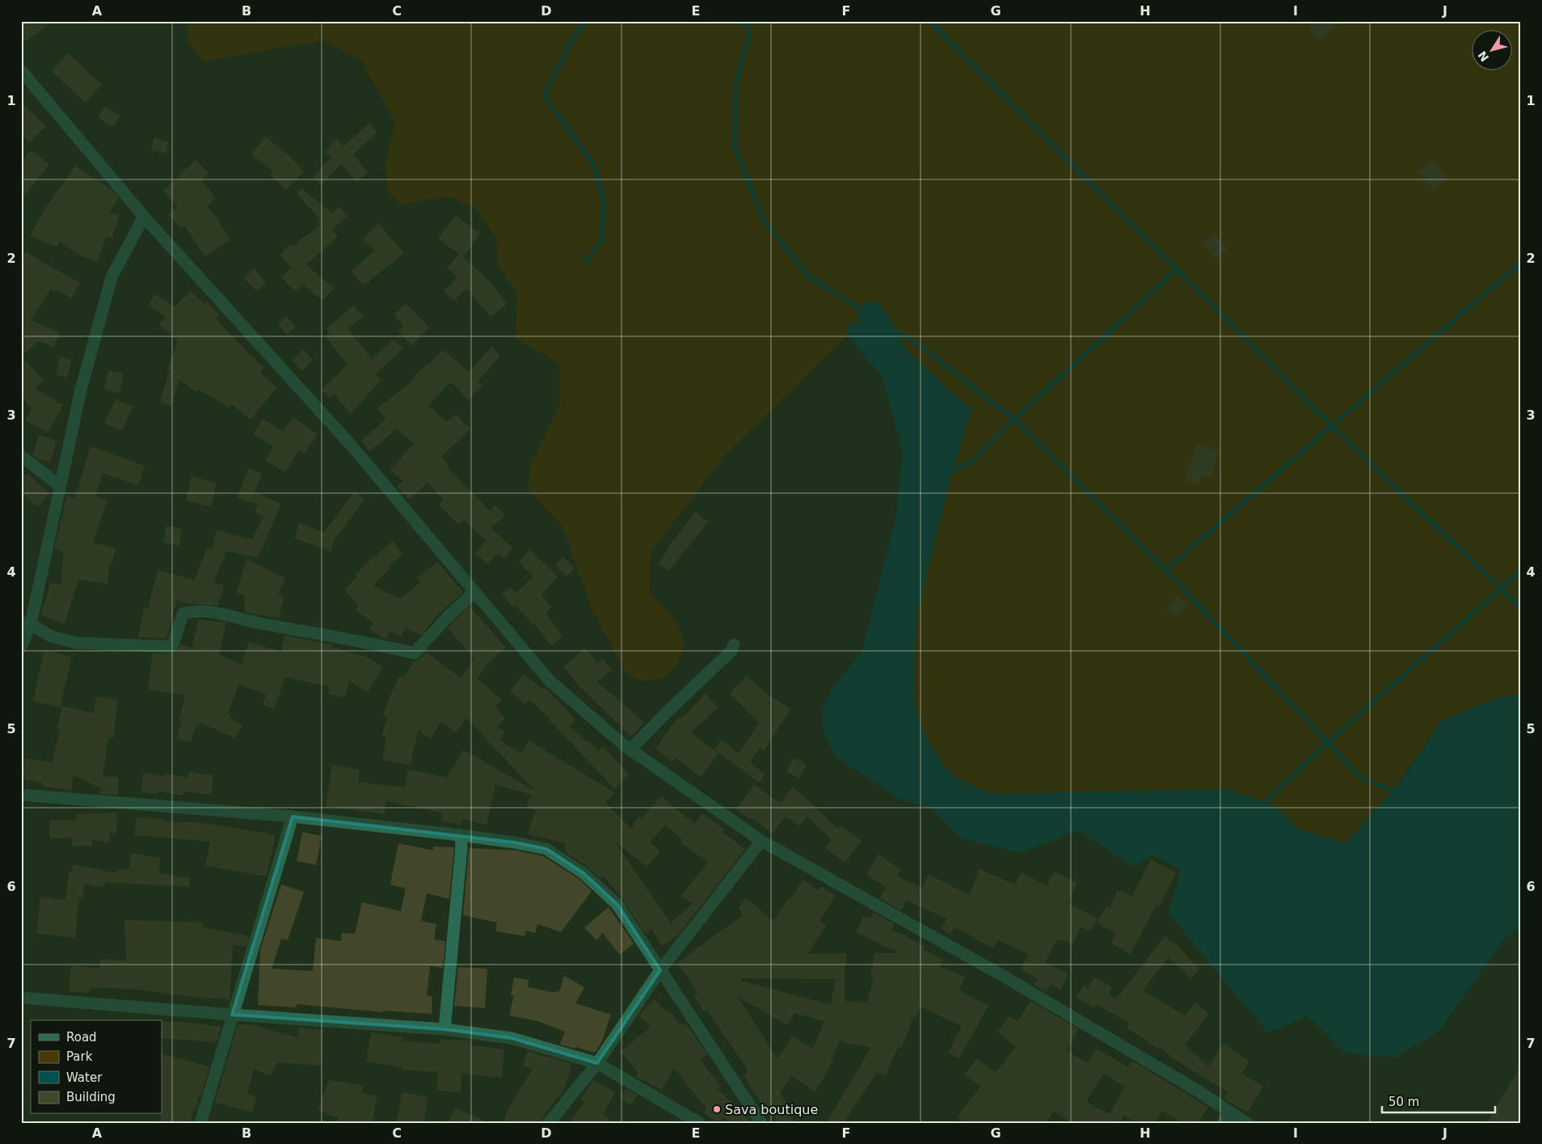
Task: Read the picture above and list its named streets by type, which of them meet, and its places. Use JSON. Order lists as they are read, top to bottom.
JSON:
{
  "places": ["Sava boutique"],
  "legend": [
    "Road",
    "Park",
    "Water",
    "Building"
  ],
  "scale_bar": "50 m",
  "north": "bottom left",
  "grid": {
    "columns": [
      "A",
      "B",
      "C",
      "D",
      "E",
      "F",
      "G",
      "H",
      "I",
      "J"
    ],
    "rows": [
      "1",
      "2",
      "3",
      "4",
      "5",
      "6",
      "7"
    ]
  }
}
